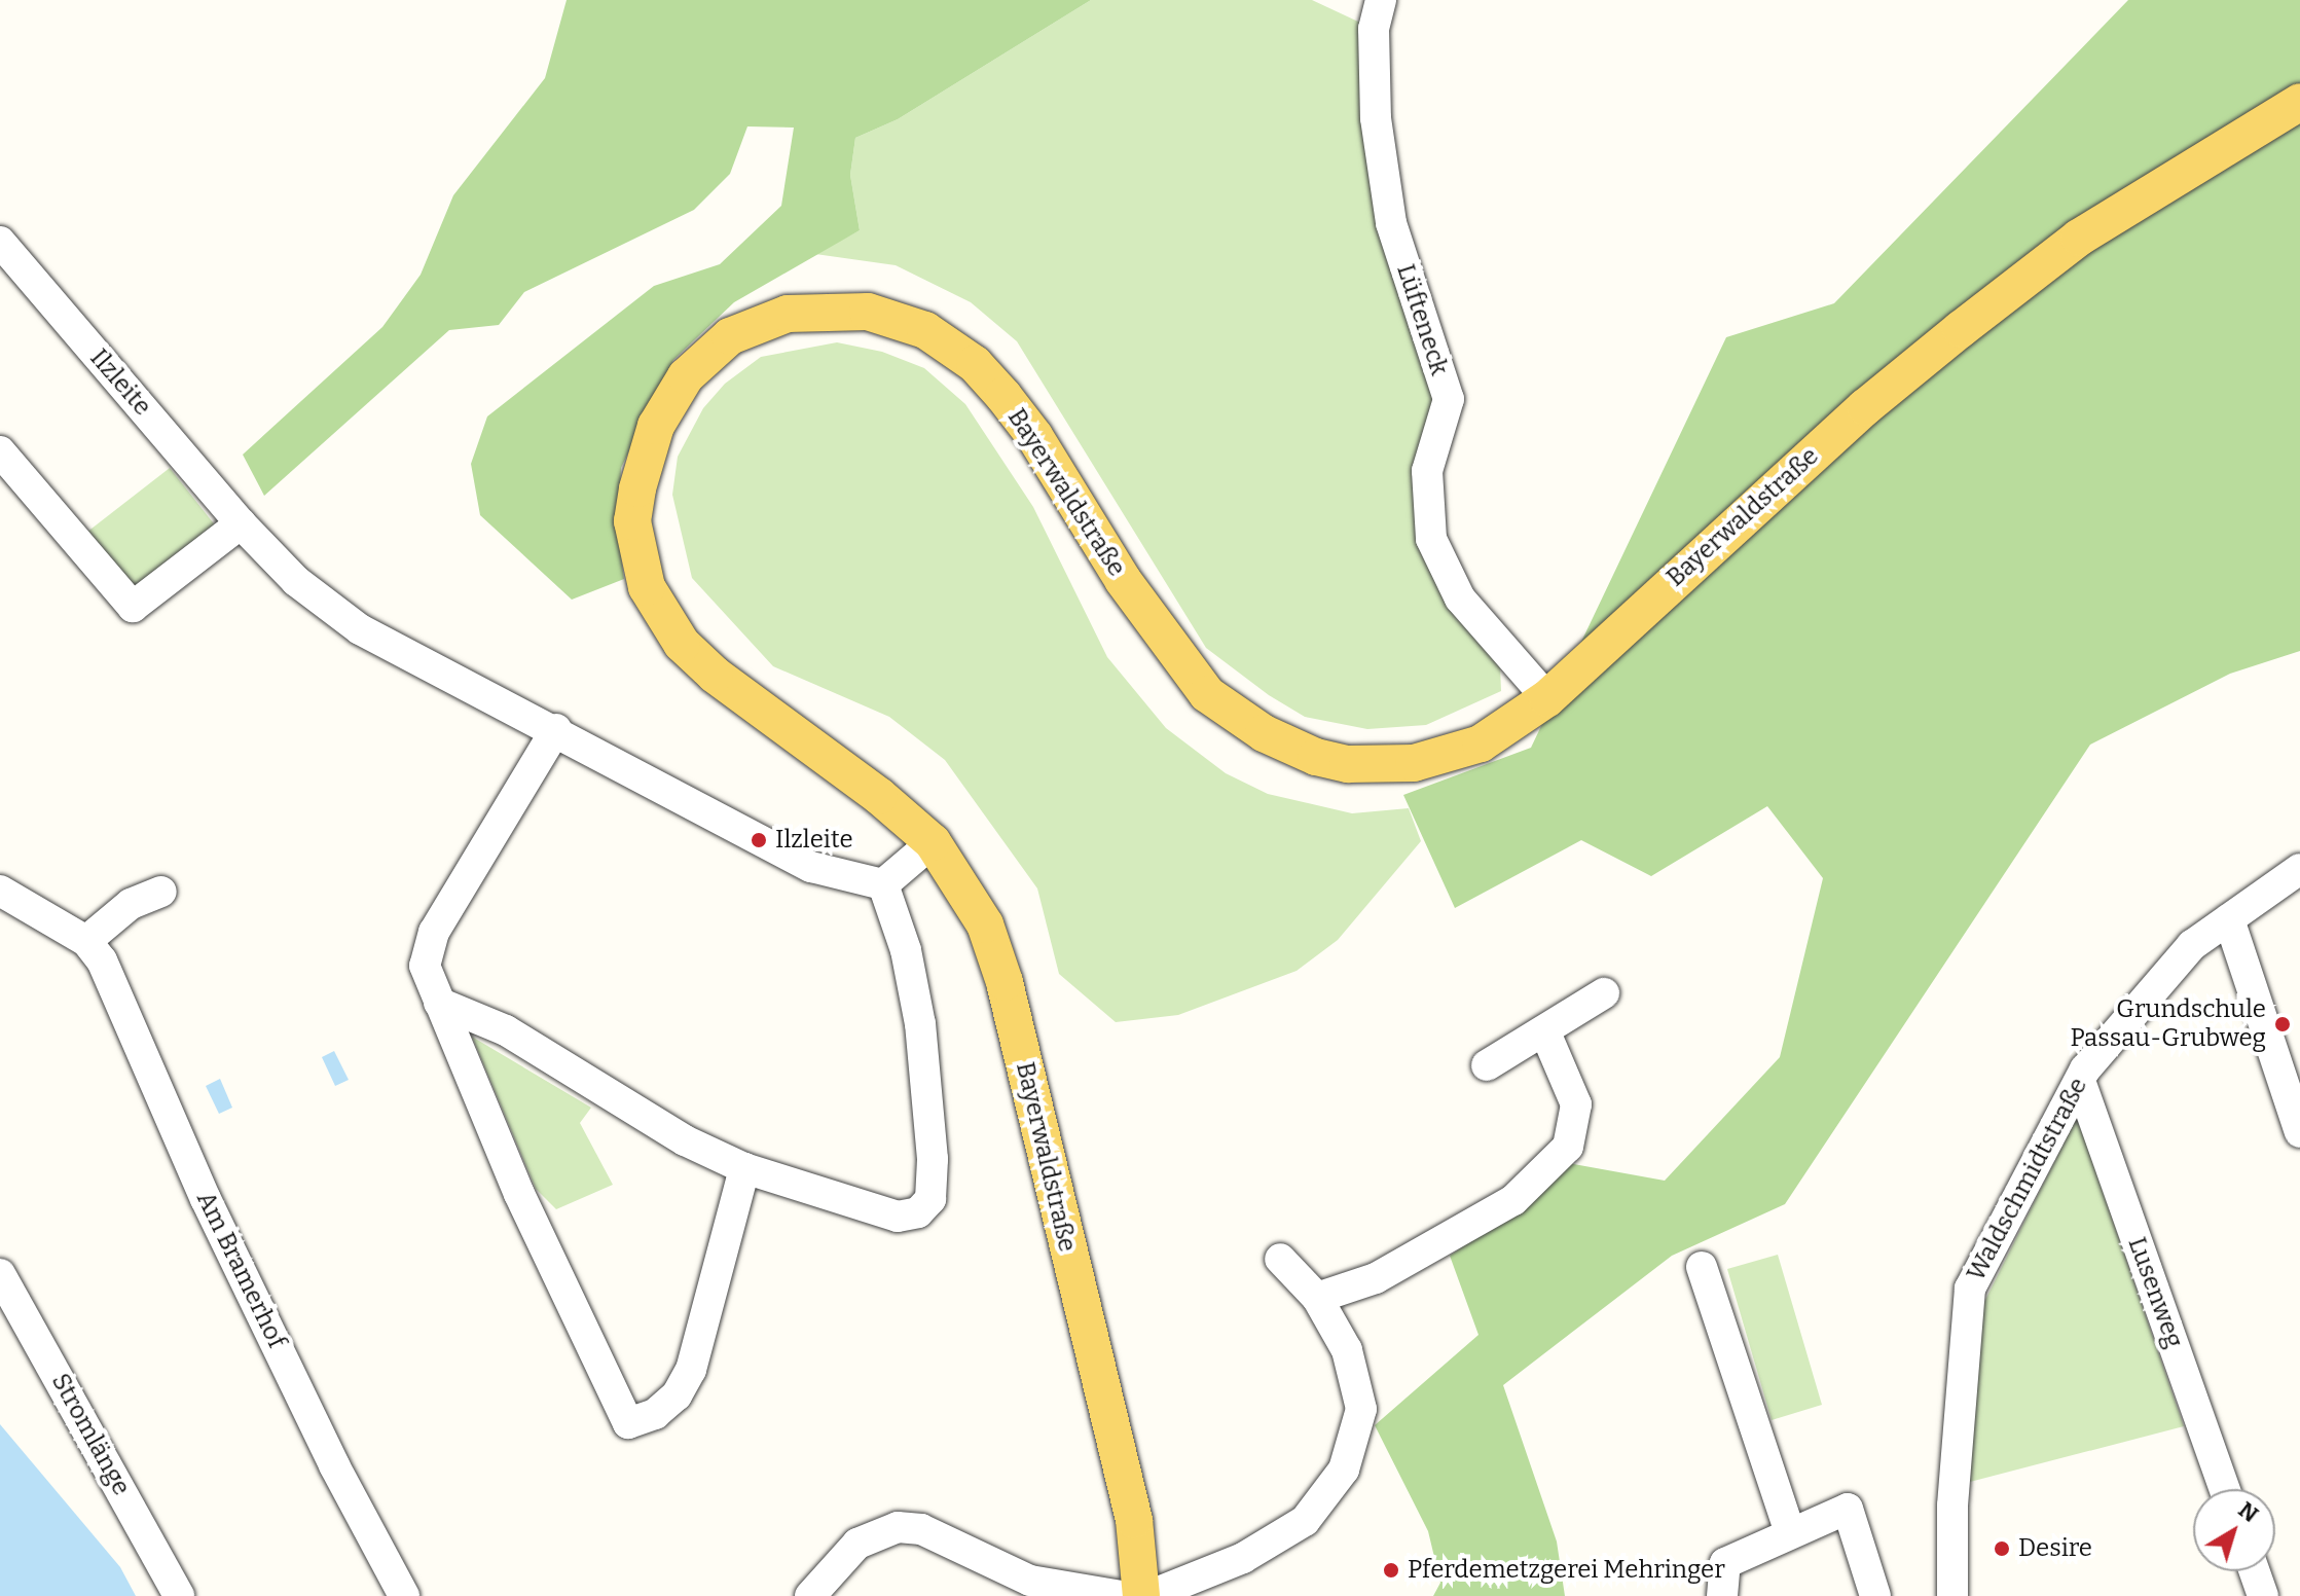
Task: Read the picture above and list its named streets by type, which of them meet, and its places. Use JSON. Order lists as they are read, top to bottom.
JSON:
{
  "streets": {
    "main road": ["Bayerwaldstraße"],
    "street": [
      "Lüfteneck",
      "Ilzleite",
      "Waldschmidtstraße",
      "Am Bramerhof",
      "Lusenweg",
      "Stromlänge"
    ]
  },
  "crossings": [
    ["Lüfteneck", "Bayerwaldstraße"],
    ["Waldschmidtstraße", "Lusenweg"]
  ],
  "places": [
    "Ilzleite",
    "Grundschule Passau-Grubweg",
    "Desire",
    "Pferdemetzgerei Mehringer"
  ],
  "north": "top right"
}
